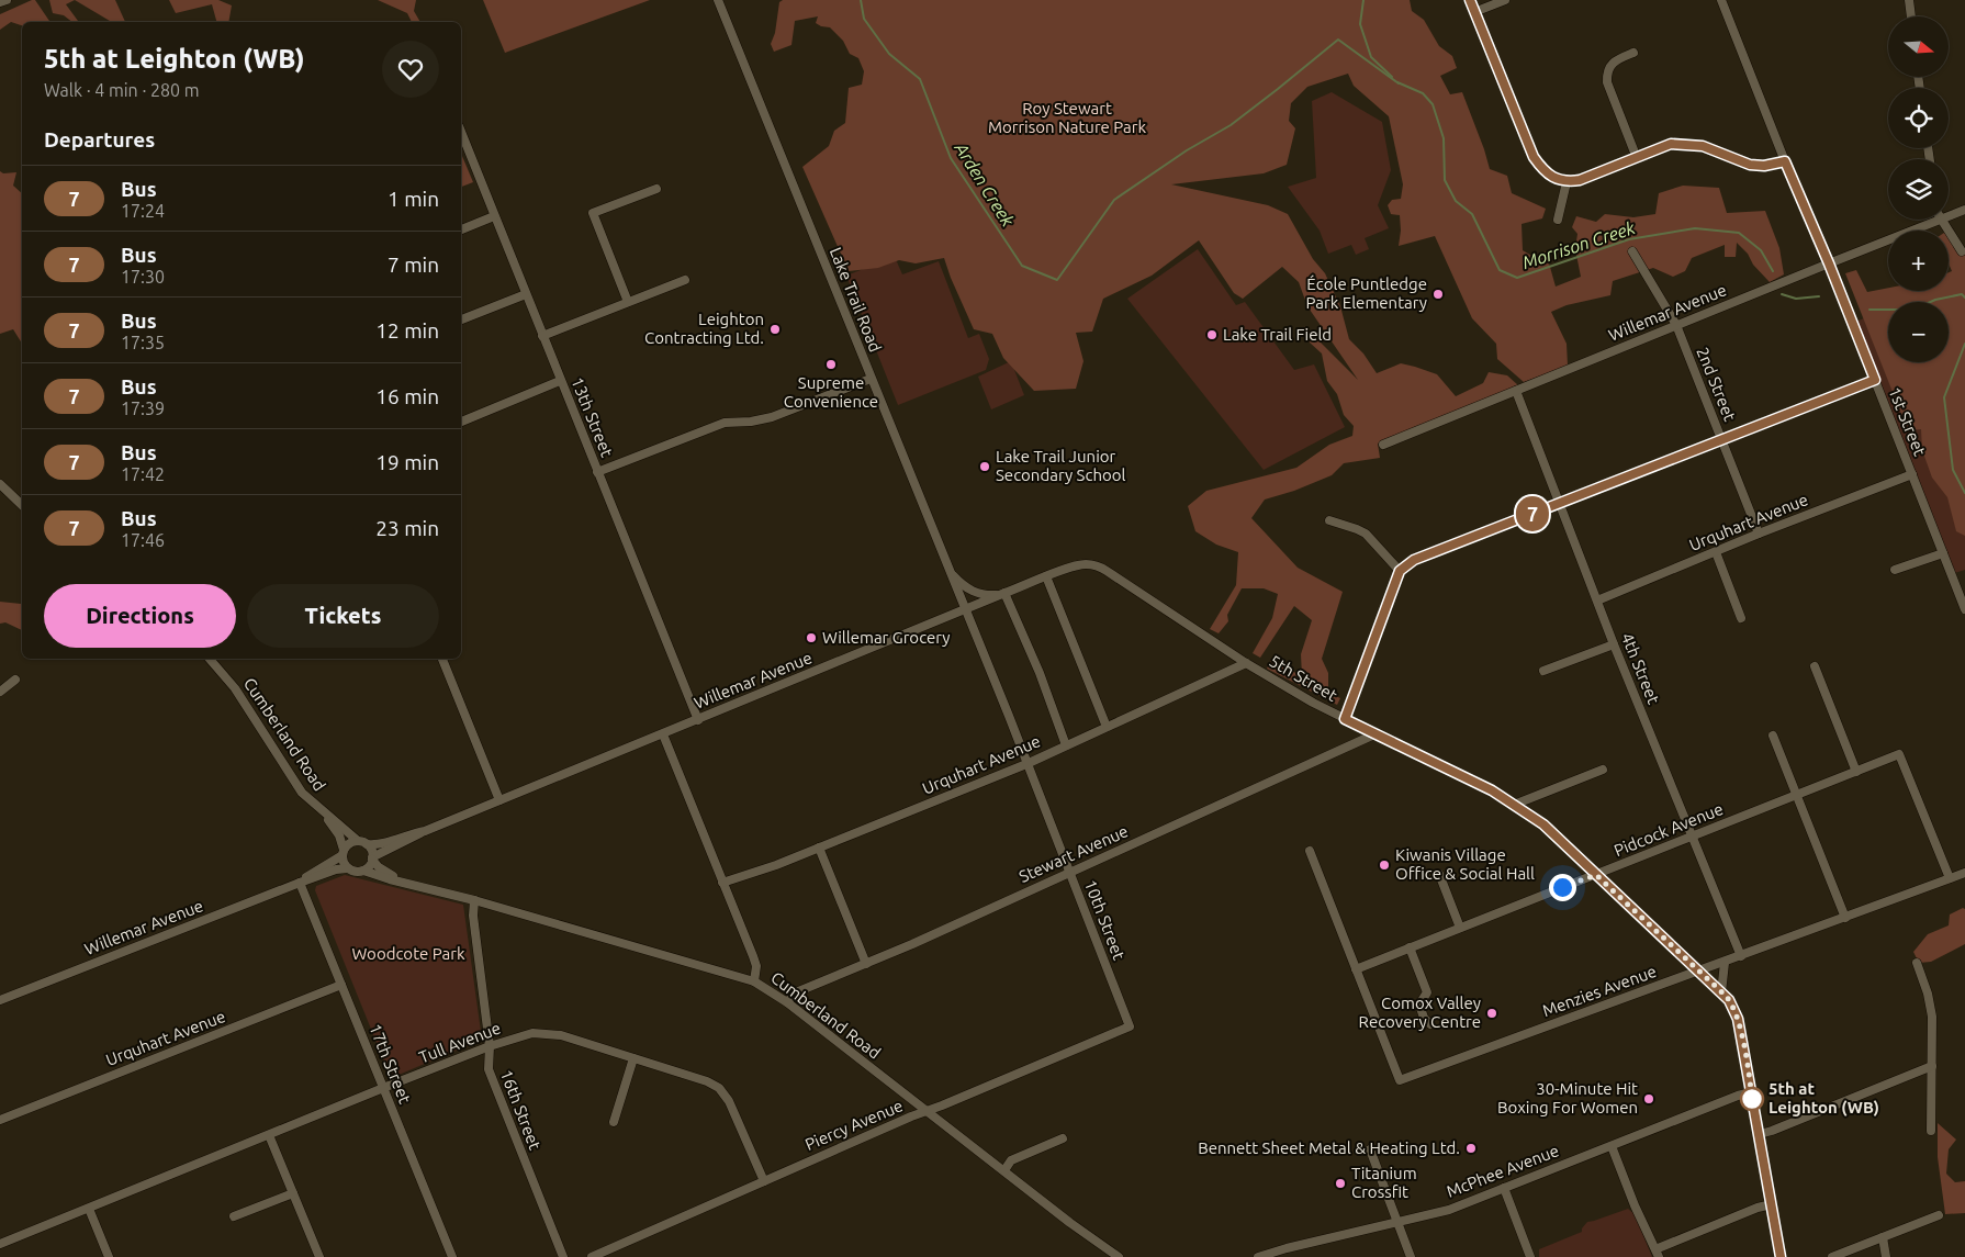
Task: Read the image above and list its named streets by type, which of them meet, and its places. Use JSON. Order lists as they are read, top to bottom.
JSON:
{
  "streets": {
    "street": [
      "Lake Trail Road",
      "Willemar Avenue",
      "2nd Street",
      "13th Street",
      "1st Street",
      "Urquhart Avenue",
      "4th Street",
      "5th Street",
      "Cumberland Road",
      "Pidcock Avenue",
      "Stewart Avenue",
      "10th Street",
      "Menzies Avenue",
      "Tull Avenue",
      "17th Street",
      "16th Street",
      "Piercy Avenue",
      "McPhee Avenue"
    ]
  },
  "crossings": [
    ["Lake Trail Road", "Willemar Avenue"],
    ["Lake Trail Road", "10th Street"],
    ["Willemar Avenue", "2nd Street"],
    ["Willemar Avenue", "13th Street"],
    ["Willemar Avenue", "1st Street"],
    ["Willemar Avenue", "4th Street"],
    ["Willemar Avenue", "5th Street"],
    ["Willemar Avenue", "Cumberland Road"],
    ["Willemar Avenue", "10th Street"],
    ["Willemar Avenue", "17th Street"],
    ["2nd Street", "Urquhart Avenue"],
    ["1st Street", "Urquhart Avenue"],
    ["Urquhart Avenue", "4th Street"],
    ["Urquhart Avenue", "5th Street"],
    ["Urquhart Avenue", "10th Street"],
    ["Urquhart Avenue", "17th Street"],
    ["4th Street", "Pidcock Avenue"],
    ["4th Street", "Menzies Avenue"],
    ["5th Street", "Pidcock Avenue"],
    ["5th Street", "Stewart Avenue"],
    ["5th Street", "Menzies Avenue"],
    ["5th Street", "McPhee Avenue"],
    ["Cumberland Road", "Stewart Avenue"],
    ["Cumberland Road", "16th Street"],
    ["Cumberland Road", "Piercy Avenue"],
    ["Pidcock Avenue", "Menzies Avenue"],
    ["Stewart Avenue", "10th Street"],
    ["10th Street", "Piercy Avenue"],
    ["Tull Avenue", "17th Street"],
    ["Tull Avenue", "16th Street"],
    ["Tull Avenue", "Piercy Avenue"]
  ],
  "water": ["Arden Creek", "Morrison Creek"],
  "parks": ["Roy Stewart Morrison Nature Park", "Woodcote Park"],
  "places": [
    "École Puntledge Park Elementary",
    "Leighton Contracting Ltd.",
    "Lake Trail Field",
    "Supreme Convenience",
    "Lake Trail Junior Secondary School",
    "Willemar Grocery",
    "Kiwanis Village Office & Social Hall",
    "Comox Valley Recovery Centre",
    "30-Minute Hit Boxing For Women",
    "5th at Leighton (WB)",
    "Bennett Sheet Metal & Heating Ltd.",
    "Titanium Crossfit"
  ],
  "lines": ["bus line 7"],
  "north": "right",
  "page": {
    "on_map": "7",
    "map_buttons": ["+", "−"],
    "heading": [
      ["5th at Leighton (WB)", "Walk · 4 min · 280 m"],
      "Departures"
    ],
    "list": [
      {
        "mark": "7",
        "name": "Bus",
        "note": "17:24",
        "value": "1 min"
      },
      {
        "mark": "7",
        "name": "Bus",
        "note": "17:30",
        "value": "7 min"
      },
      {
        "mark": "7",
        "name": "Bus",
        "note": "17:35",
        "value": "12 min"
      },
      {
        "mark": "7",
        "name": "Bus",
        "note": "17:39",
        "value": "16 min"
      },
      {
        "mark": "7",
        "name": "Bus",
        "note": "17:42",
        "value": "19 min"
      },
      {
        "mark": "7",
        "name": "Bus",
        "note": "17:46",
        "value": "23 min"
      }
    ],
    "buttons": ["Directions", "Tickets"]
  }
}
